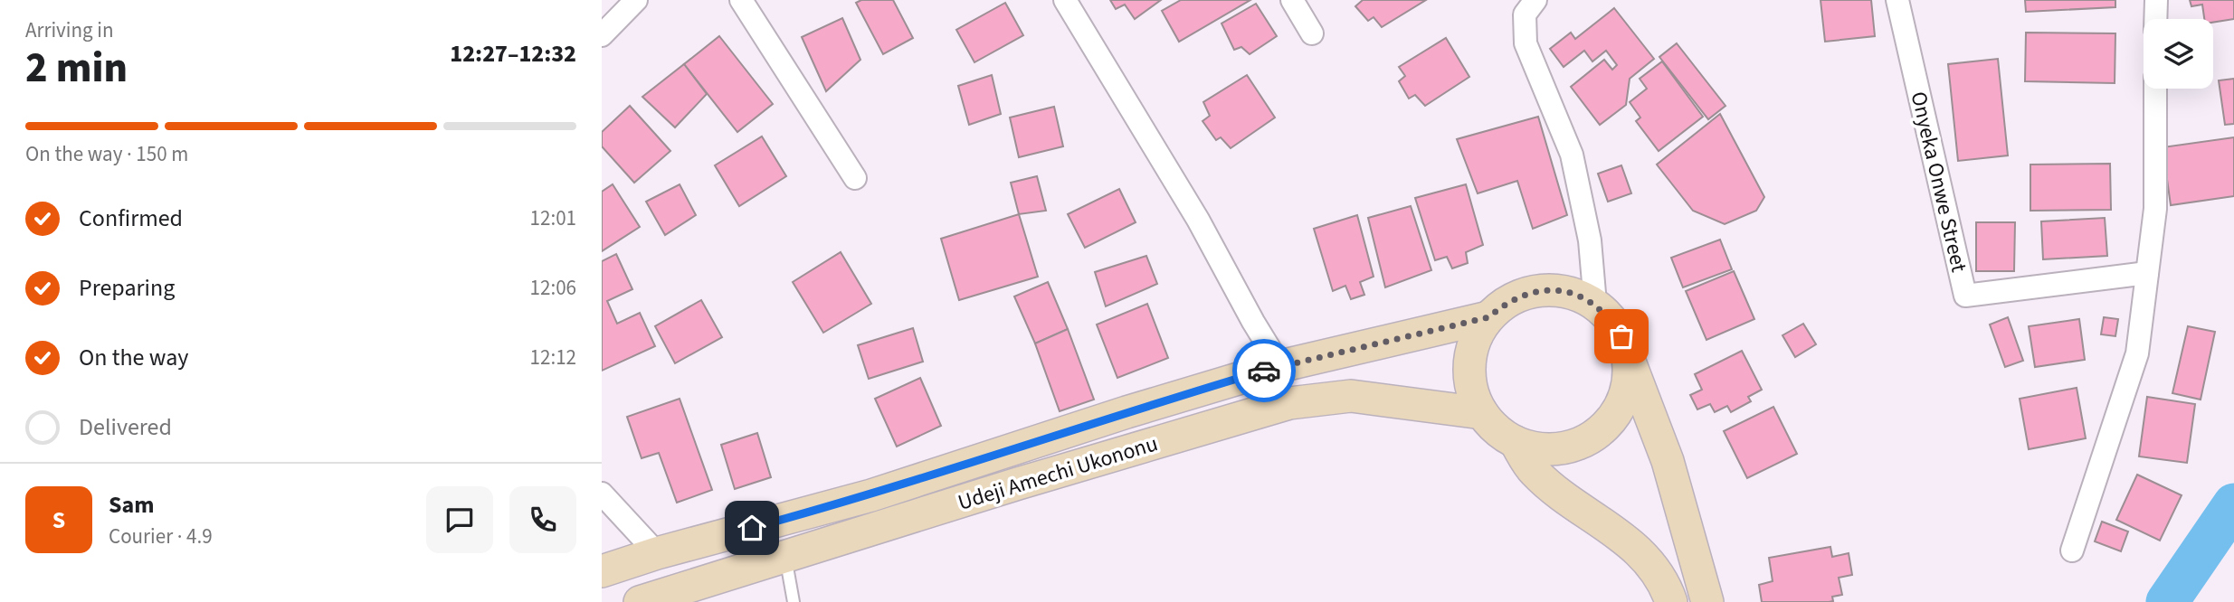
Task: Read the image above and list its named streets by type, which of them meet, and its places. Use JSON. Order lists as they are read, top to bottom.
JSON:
{
  "streets": {
    "main road": ["Udeji Amechi Ukononu"],
    "street": ["Onyeka Onwe Street"]
  },
  "page": {
    "heading": ["2 min", "Arriving in", "12:27–12:32"],
    "panel": ["Sam", "Courier · 4.9"],
    "bar": "On the way · 150 m",
    "list": [
      ["Confirmed", "12:01"],
      ["Preparing", "12:06"],
      ["On the way", "12:12"],
      "Delivered"
    ],
    "round": "S"
  }
}
